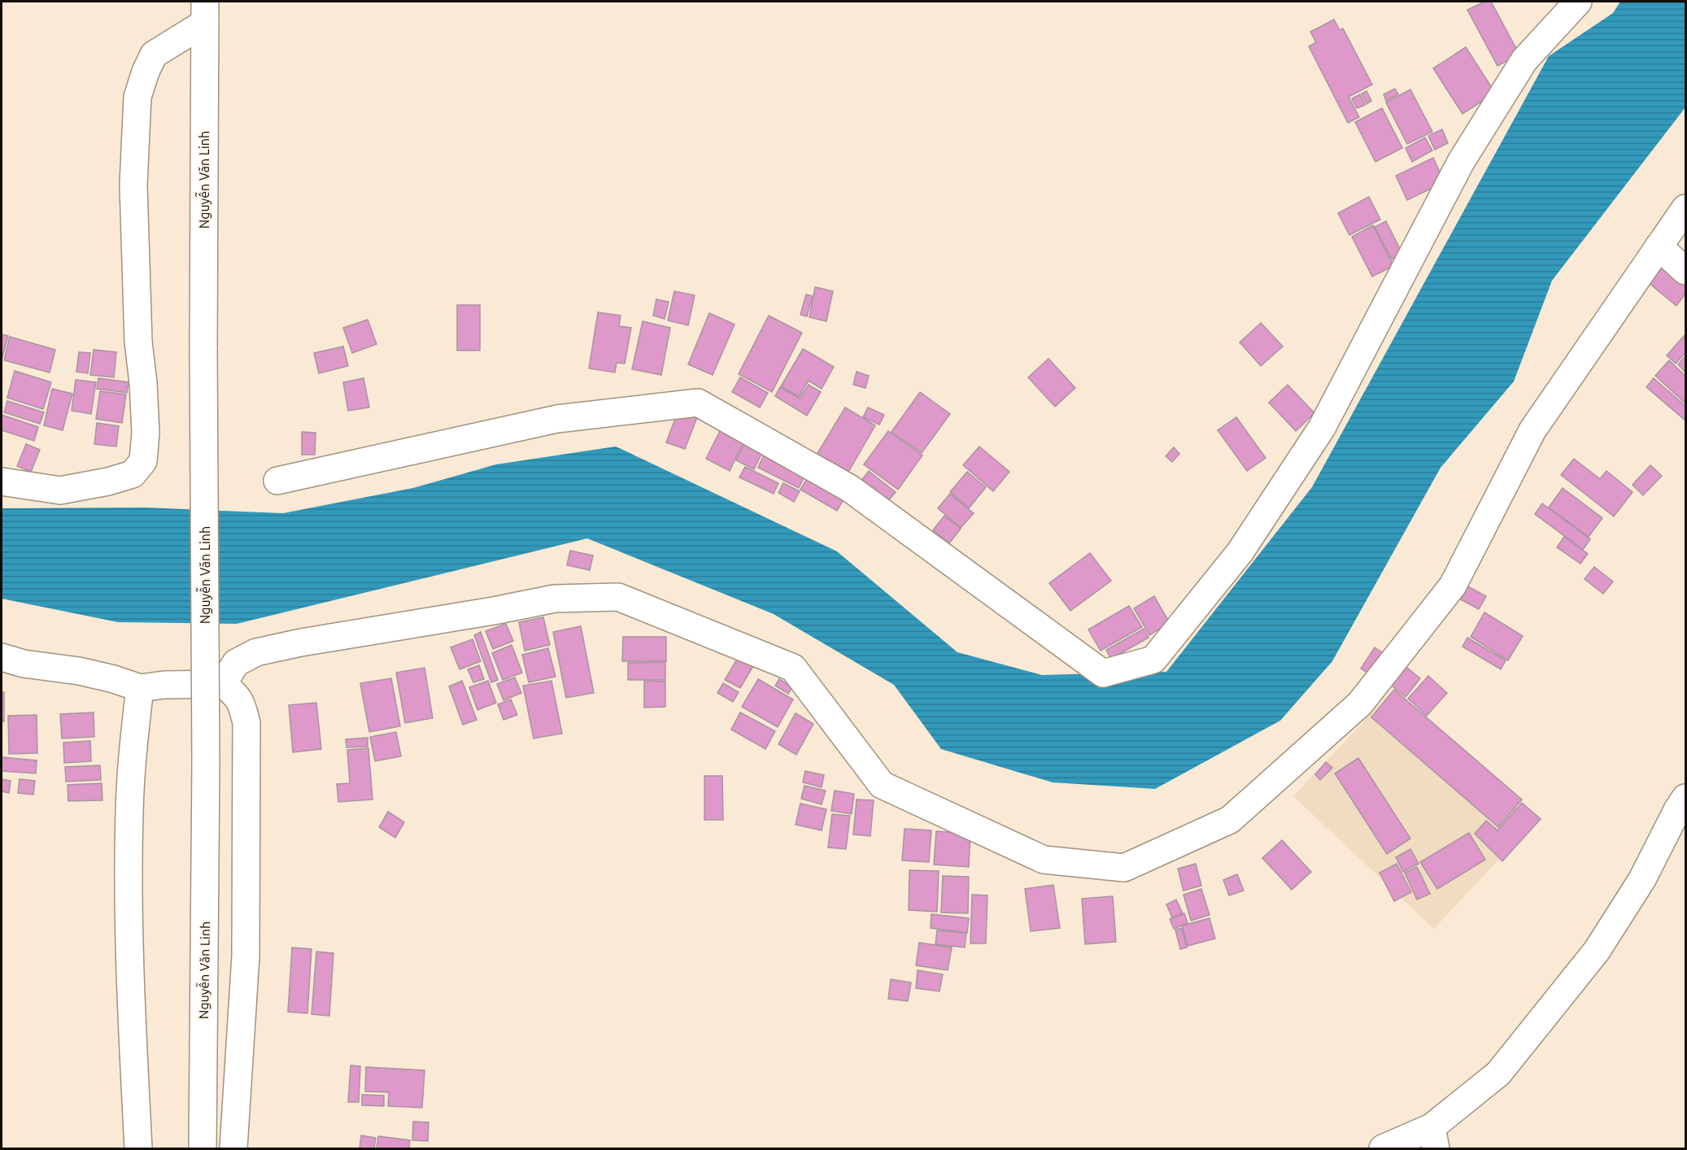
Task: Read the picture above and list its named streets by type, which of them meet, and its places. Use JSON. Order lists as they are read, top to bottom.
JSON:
{
  "streets": {
    "main road": ["Nguyễn Văn Linh"]
  }
}
